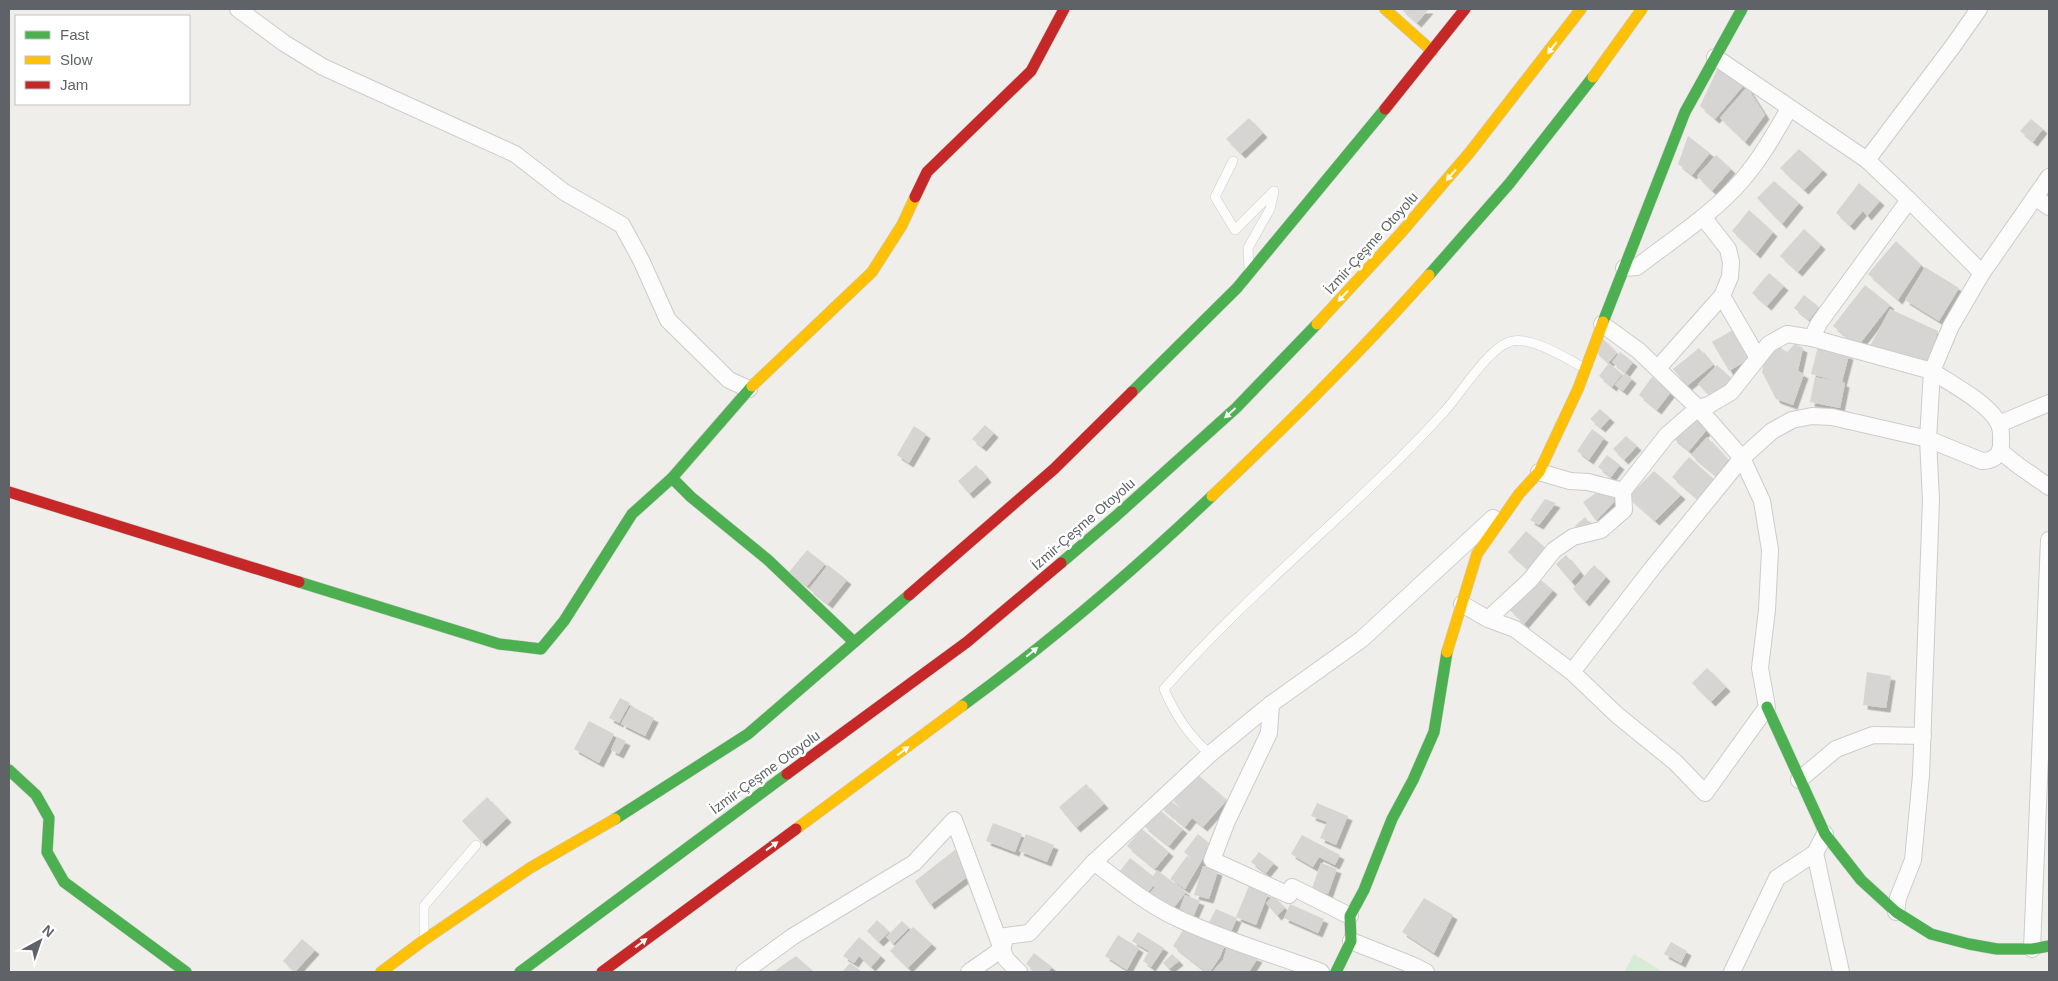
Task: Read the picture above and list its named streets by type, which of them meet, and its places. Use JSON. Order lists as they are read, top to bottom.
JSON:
{
  "streets": {
    "main road": ["İzmir-Çeşme Otoyolu"]
  },
  "legend": ["Fast", "Slow", "Jam"],
  "north": "top right"
}
